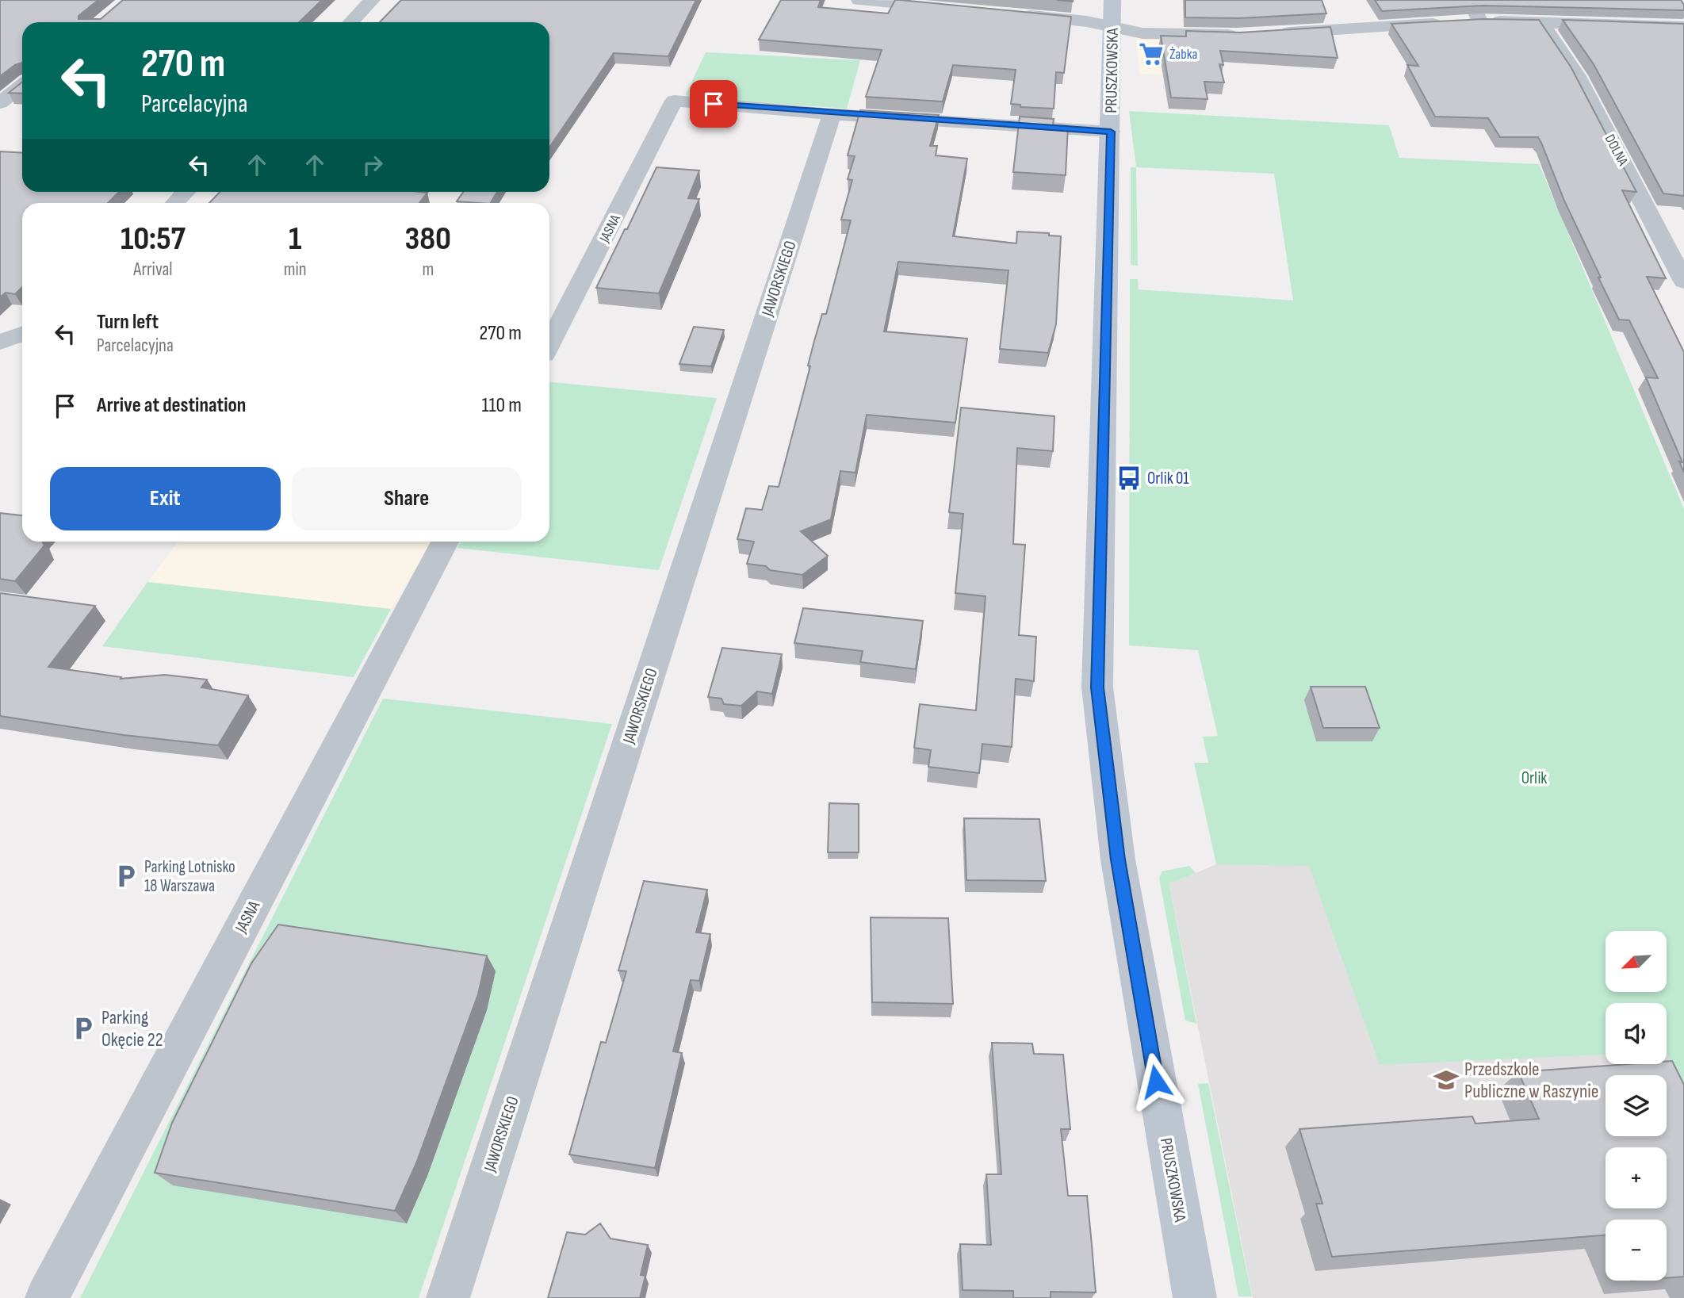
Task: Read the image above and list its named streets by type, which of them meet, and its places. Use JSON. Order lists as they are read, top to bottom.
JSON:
{
  "streets": {
    "street": [
      "PRUSZKOWSKA",
      "DOLNA",
      "JASNA",
      "JAWORSKIEGO"
    ]
  },
  "crossings": [
    ["JASNA", "JAWORSKIEGO"]
  ],
  "parks": ["Orlik"],
  "places": {
    "supermarket": ["Żabka"],
    "bus stop": ["Orlik 01"],
    "parking": ["Parking Lotnisko 18 Warszawa", "Parking Okęcie 22"],
    "school or university": ["Przedszkole Publiczne w Raszynie"]
  },
  "north": "bottom left",
  "page": {
    "turn": ["270 m", "Parcelacyjna"],
    "eta": [
      "10:57",
      "Arrival",
      "1",
      "min",
      "380",
      "m"
    ],
    "list": [
      {
        "name": "Turn left",
        "note": "Parcelacyjna",
        "value": "270 m"
      },
      {
        "name": "Arrive at destination",
        "value": "110 m"
      }
    ],
    "buttons": ["Exit", "Share"],
    "map_buttons": ["+", "−"]
  }
}
